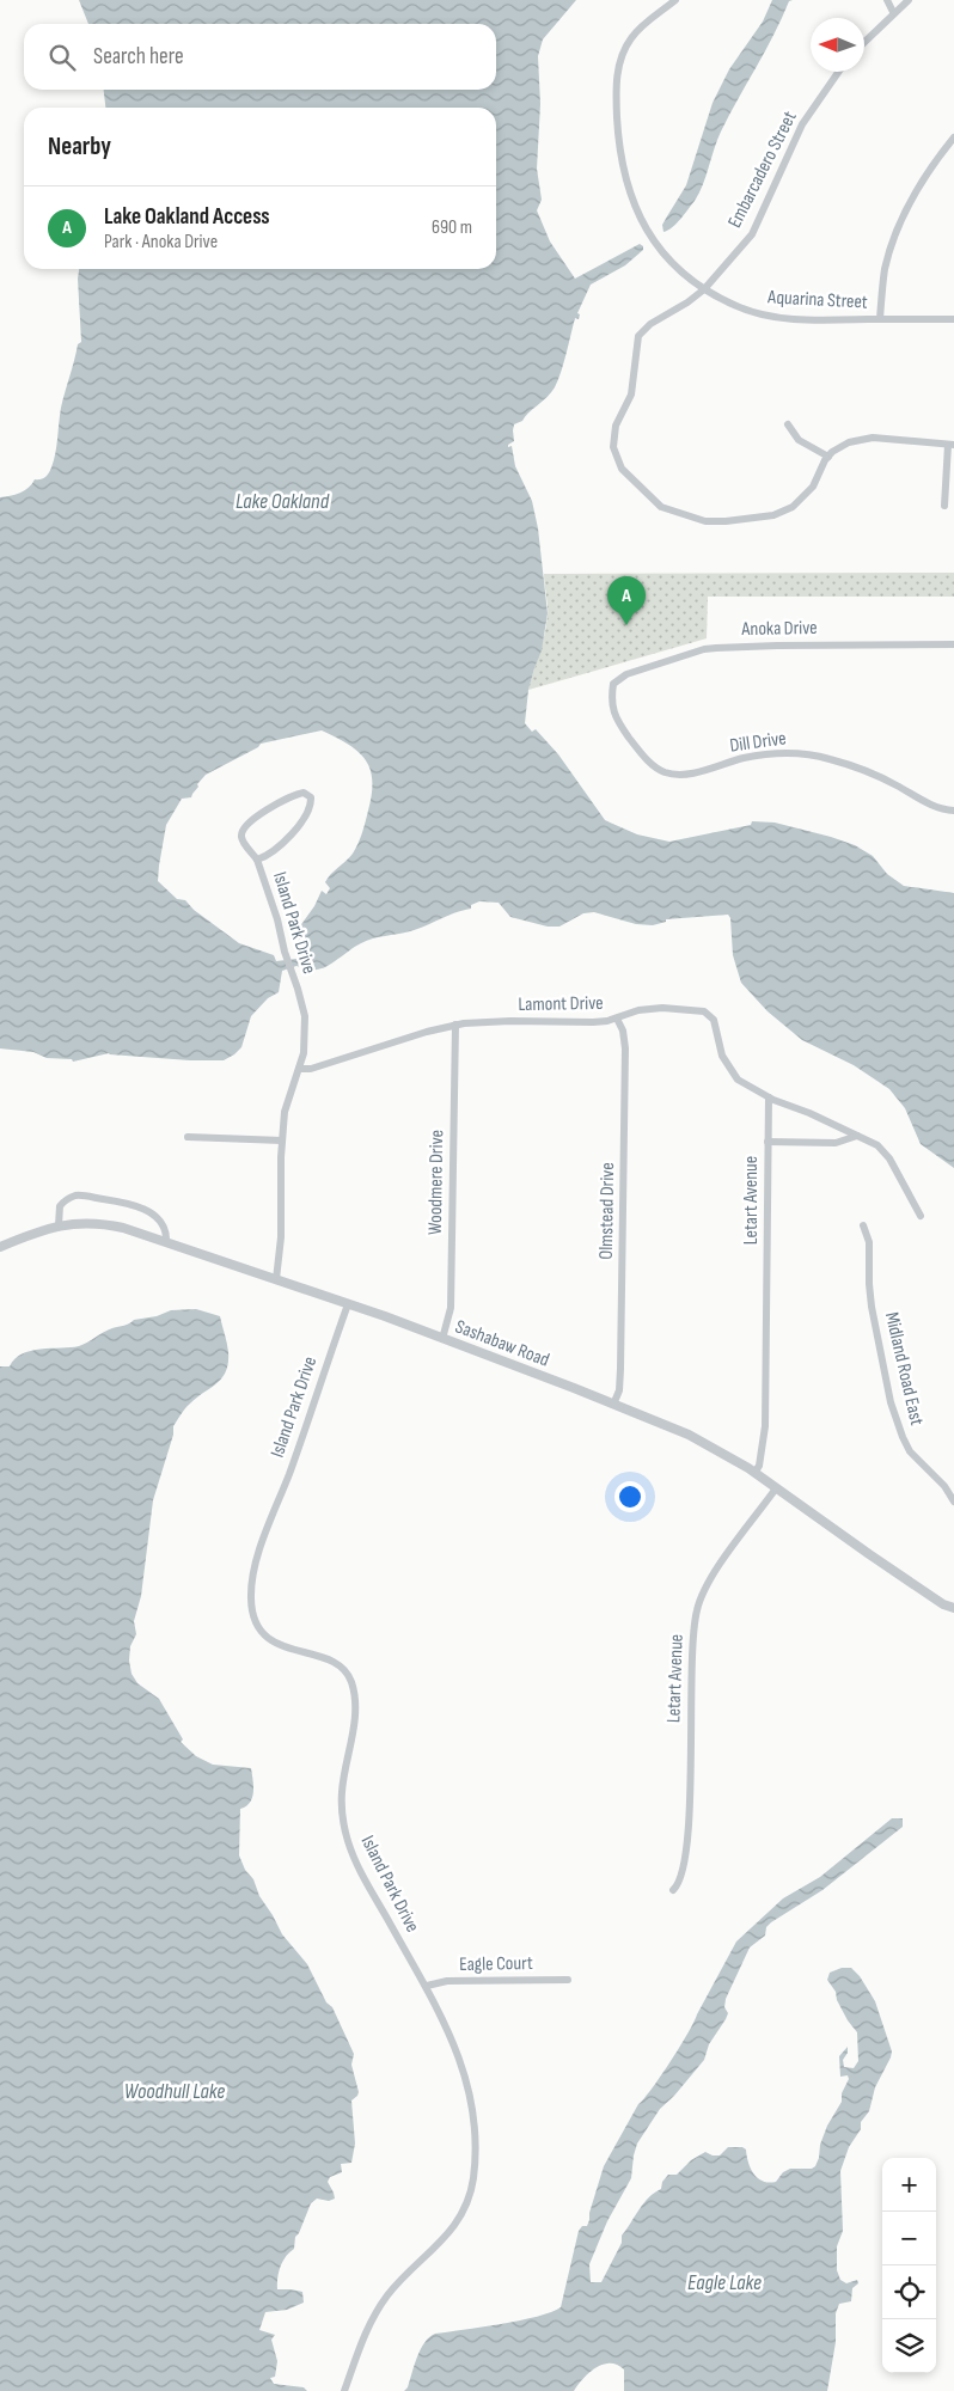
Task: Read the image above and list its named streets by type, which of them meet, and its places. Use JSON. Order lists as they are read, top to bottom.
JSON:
{
  "streets": {
    "street": [
      "Embarcadero Street",
      "Aquarina Street",
      "Anoka Drive",
      "Dill Drive",
      "Island Park Drive",
      "Lamont Drive",
      "Woodmere Drive",
      "Letart Avenue",
      "Olmstead Drive",
      "Sashabaw Road",
      "Midland Road East",
      "Eagle Court"
    ]
  },
  "crossings": [
    ["Embarcadero Street", "Aquarina Street"],
    ["Anoka Drive", "Dill Drive"],
    ["Island Park Drive", "Lamont Drive"],
    ["Island Park Drive", "Sashabaw Road"],
    ["Island Park Drive", "Eagle Court"],
    ["Lamont Drive", "Woodmere Drive"],
    ["Lamont Drive", "Olmstead Drive"],
    ["Woodmere Drive", "Sashabaw Road"],
    ["Letart Avenue", "Sashabaw Road"],
    ["Olmstead Drive", "Sashabaw Road"]
  ],
  "water": ["Lake Oakland", "Woodhull Lake", "Eagle Lake"],
  "north": "left",
  "page": {
    "search": "Search here",
    "heading": "Nearby",
    "list": [
      {
        "mark": "A",
        "name": "Lake Oakland Access",
        "note": "Park · Anoka Drive",
        "value": "690 m"
      }
    ],
    "pins": "A",
    "map_buttons": ["+", "−"]
  }
}
